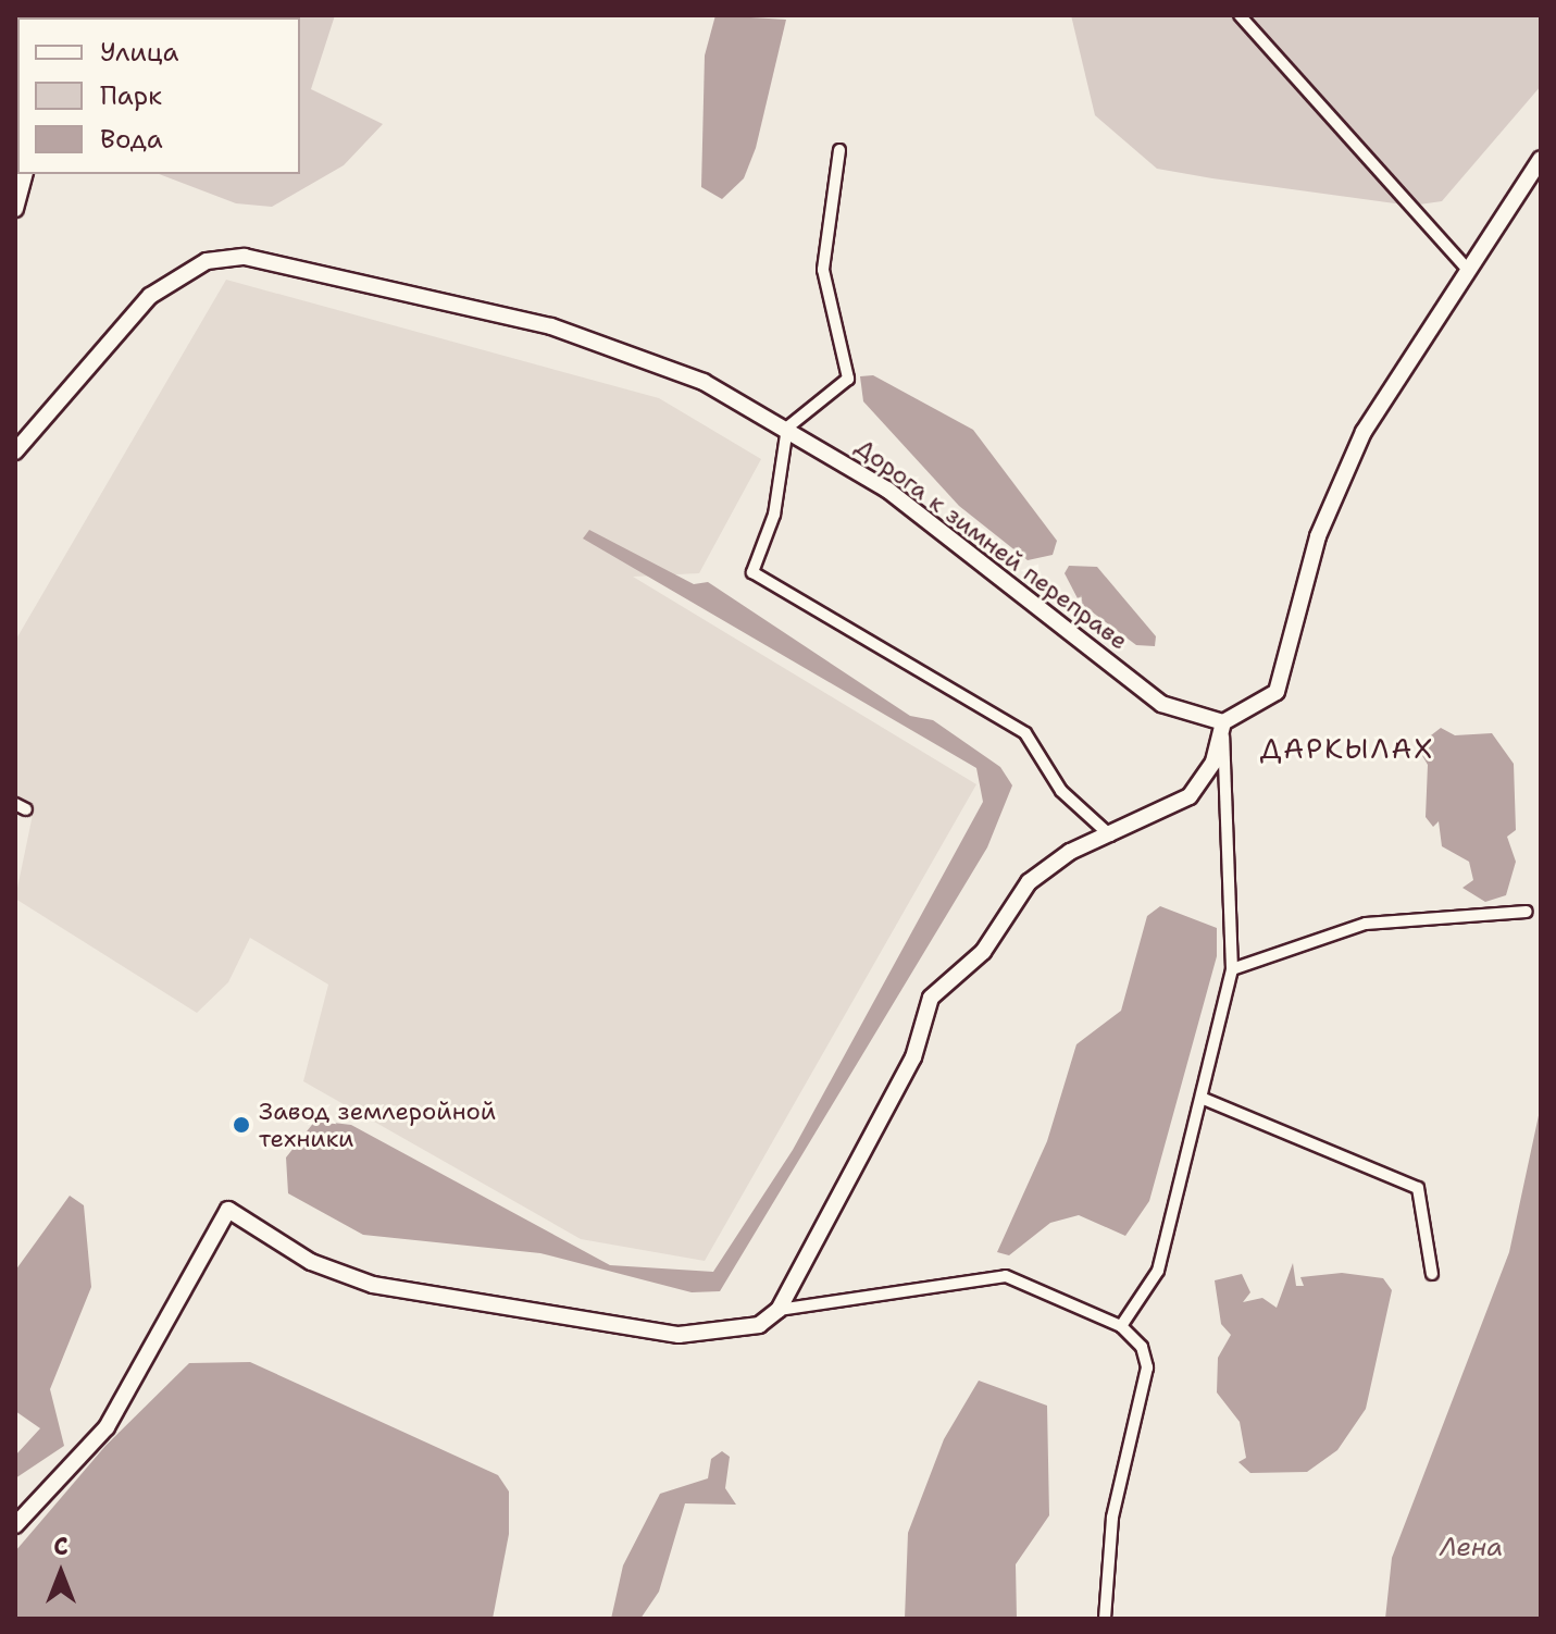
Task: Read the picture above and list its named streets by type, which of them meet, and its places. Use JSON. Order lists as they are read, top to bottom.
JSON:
{
  "streets": {
    "main road": ["Дорога к зимней переправе"]
  },
  "districts": ["ДАРКЫЛАХ"],
  "water": ["Лена"],
  "places": ["Завод землеройной техники"],
  "legend": ["Улица", "Парк", "Вода"],
  "north": "top"
}
